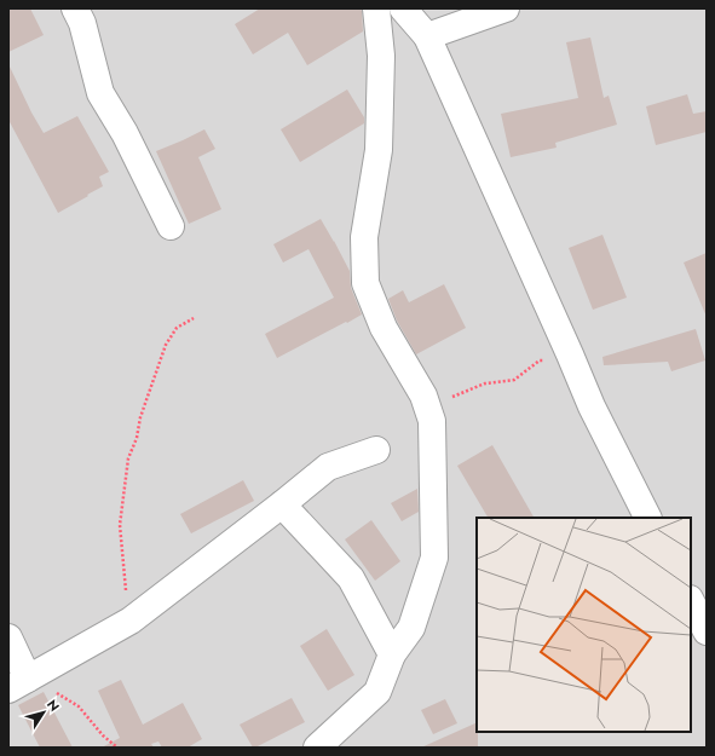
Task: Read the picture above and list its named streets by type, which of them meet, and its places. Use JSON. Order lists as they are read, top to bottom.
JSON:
{
  "north": "top right"
}
